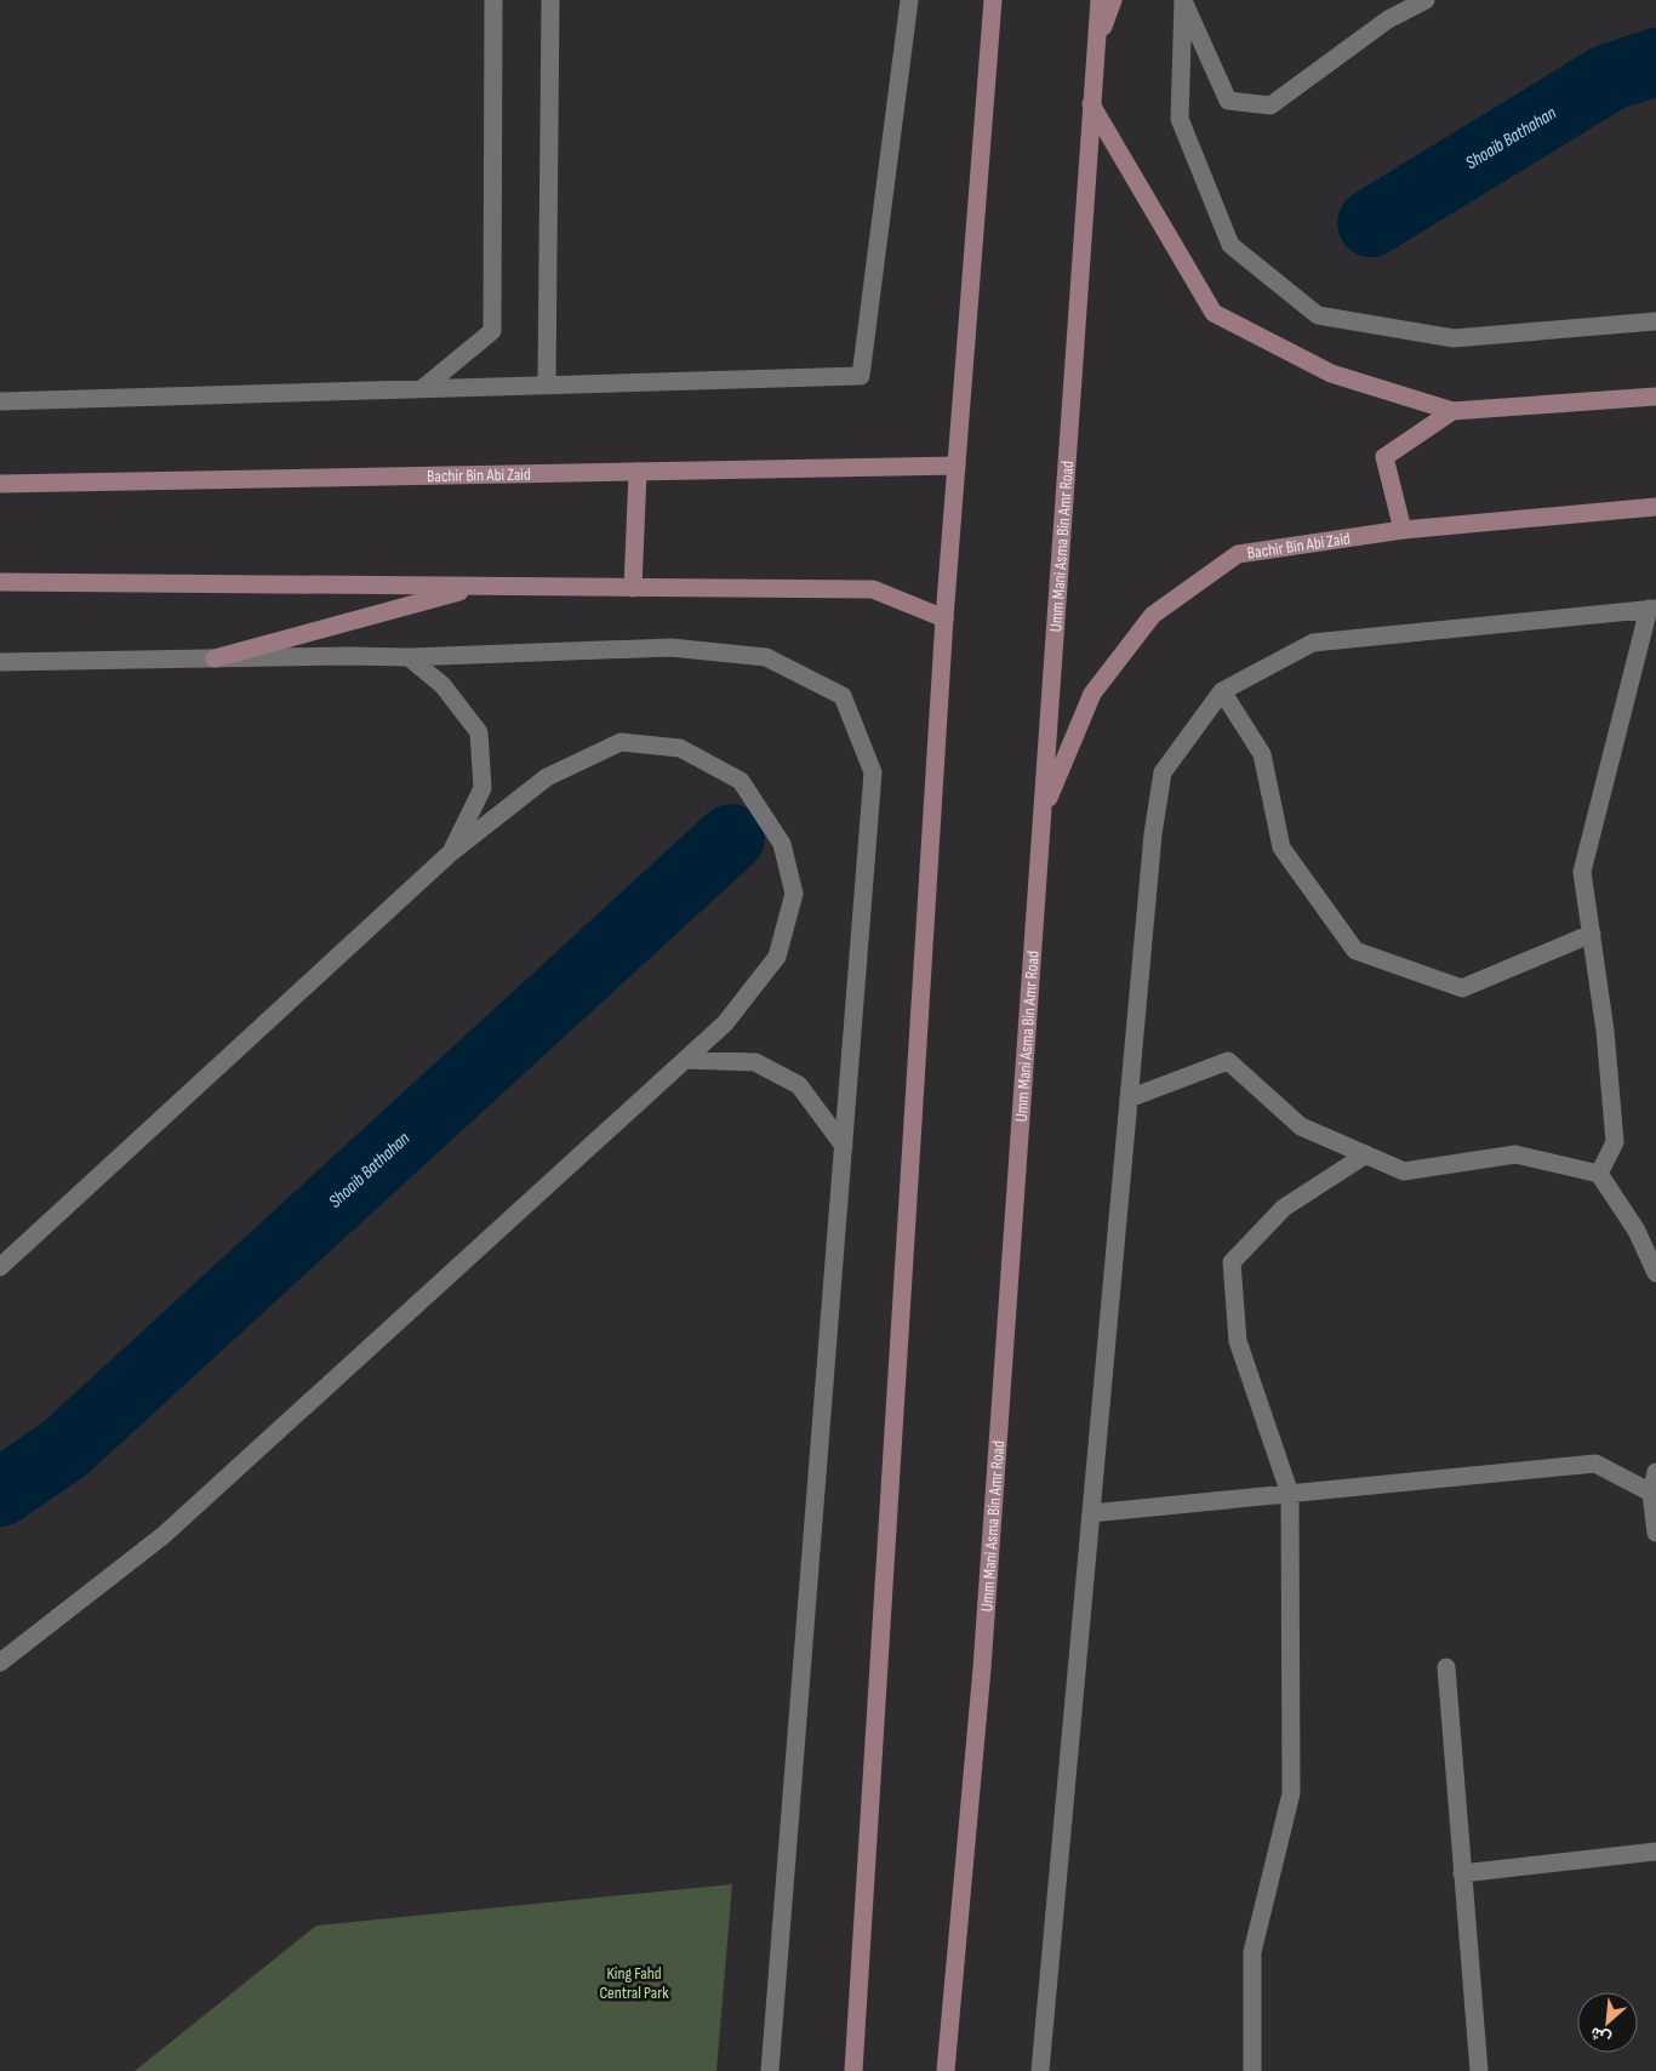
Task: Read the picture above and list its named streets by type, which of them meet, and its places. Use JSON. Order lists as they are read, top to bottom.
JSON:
{
  "streets": {
    "main road": ["Bachir Bin Abi Zaid", "Umm Mani Asma Bin Amr Road"]
  },
  "crossings": [
    ["Bachir Bin Abi Zaid", "Umm Mani Asma Bin Amr Road"]
  ],
  "water": ["Shoaib Bathahan"],
  "parks": ["King Fahd Central Park"],
  "north": "bottom left"
}
